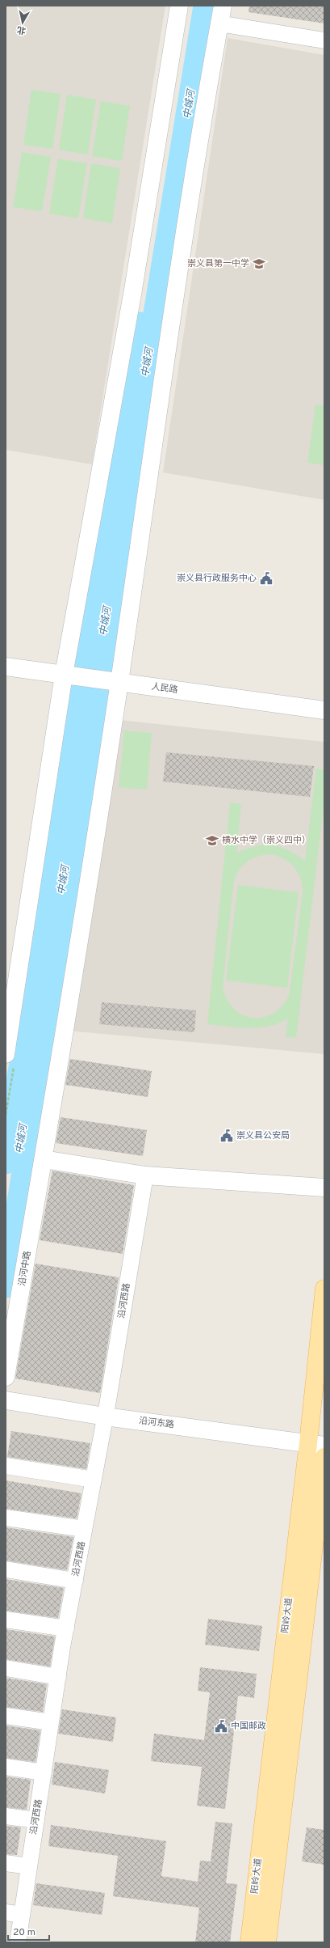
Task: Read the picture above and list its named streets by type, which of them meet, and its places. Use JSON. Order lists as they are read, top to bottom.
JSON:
{
  "streets": {
    "main road": ["阳岭大道"],
    "street": [
      "人民路",
      "沿河中路",
      "沿河西路",
      "沿河东路"
    ]
  },
  "crossings": [
    ["人民路", "沿河中路"],
    ["沿河西路", "沿河东路"],
    ["沿河东路", "阳岭大道"]
  ],
  "water": ["中城河"],
  "places": {
    "school or university": ["崇义县第一中学", "横水中学（崇义四中）"],
    "public building": ["崇义县行政服务中心", "崇义县公安局", "中国邮政"]
  },
  "scale_bar": "20 m",
  "north": "bottom"
}
